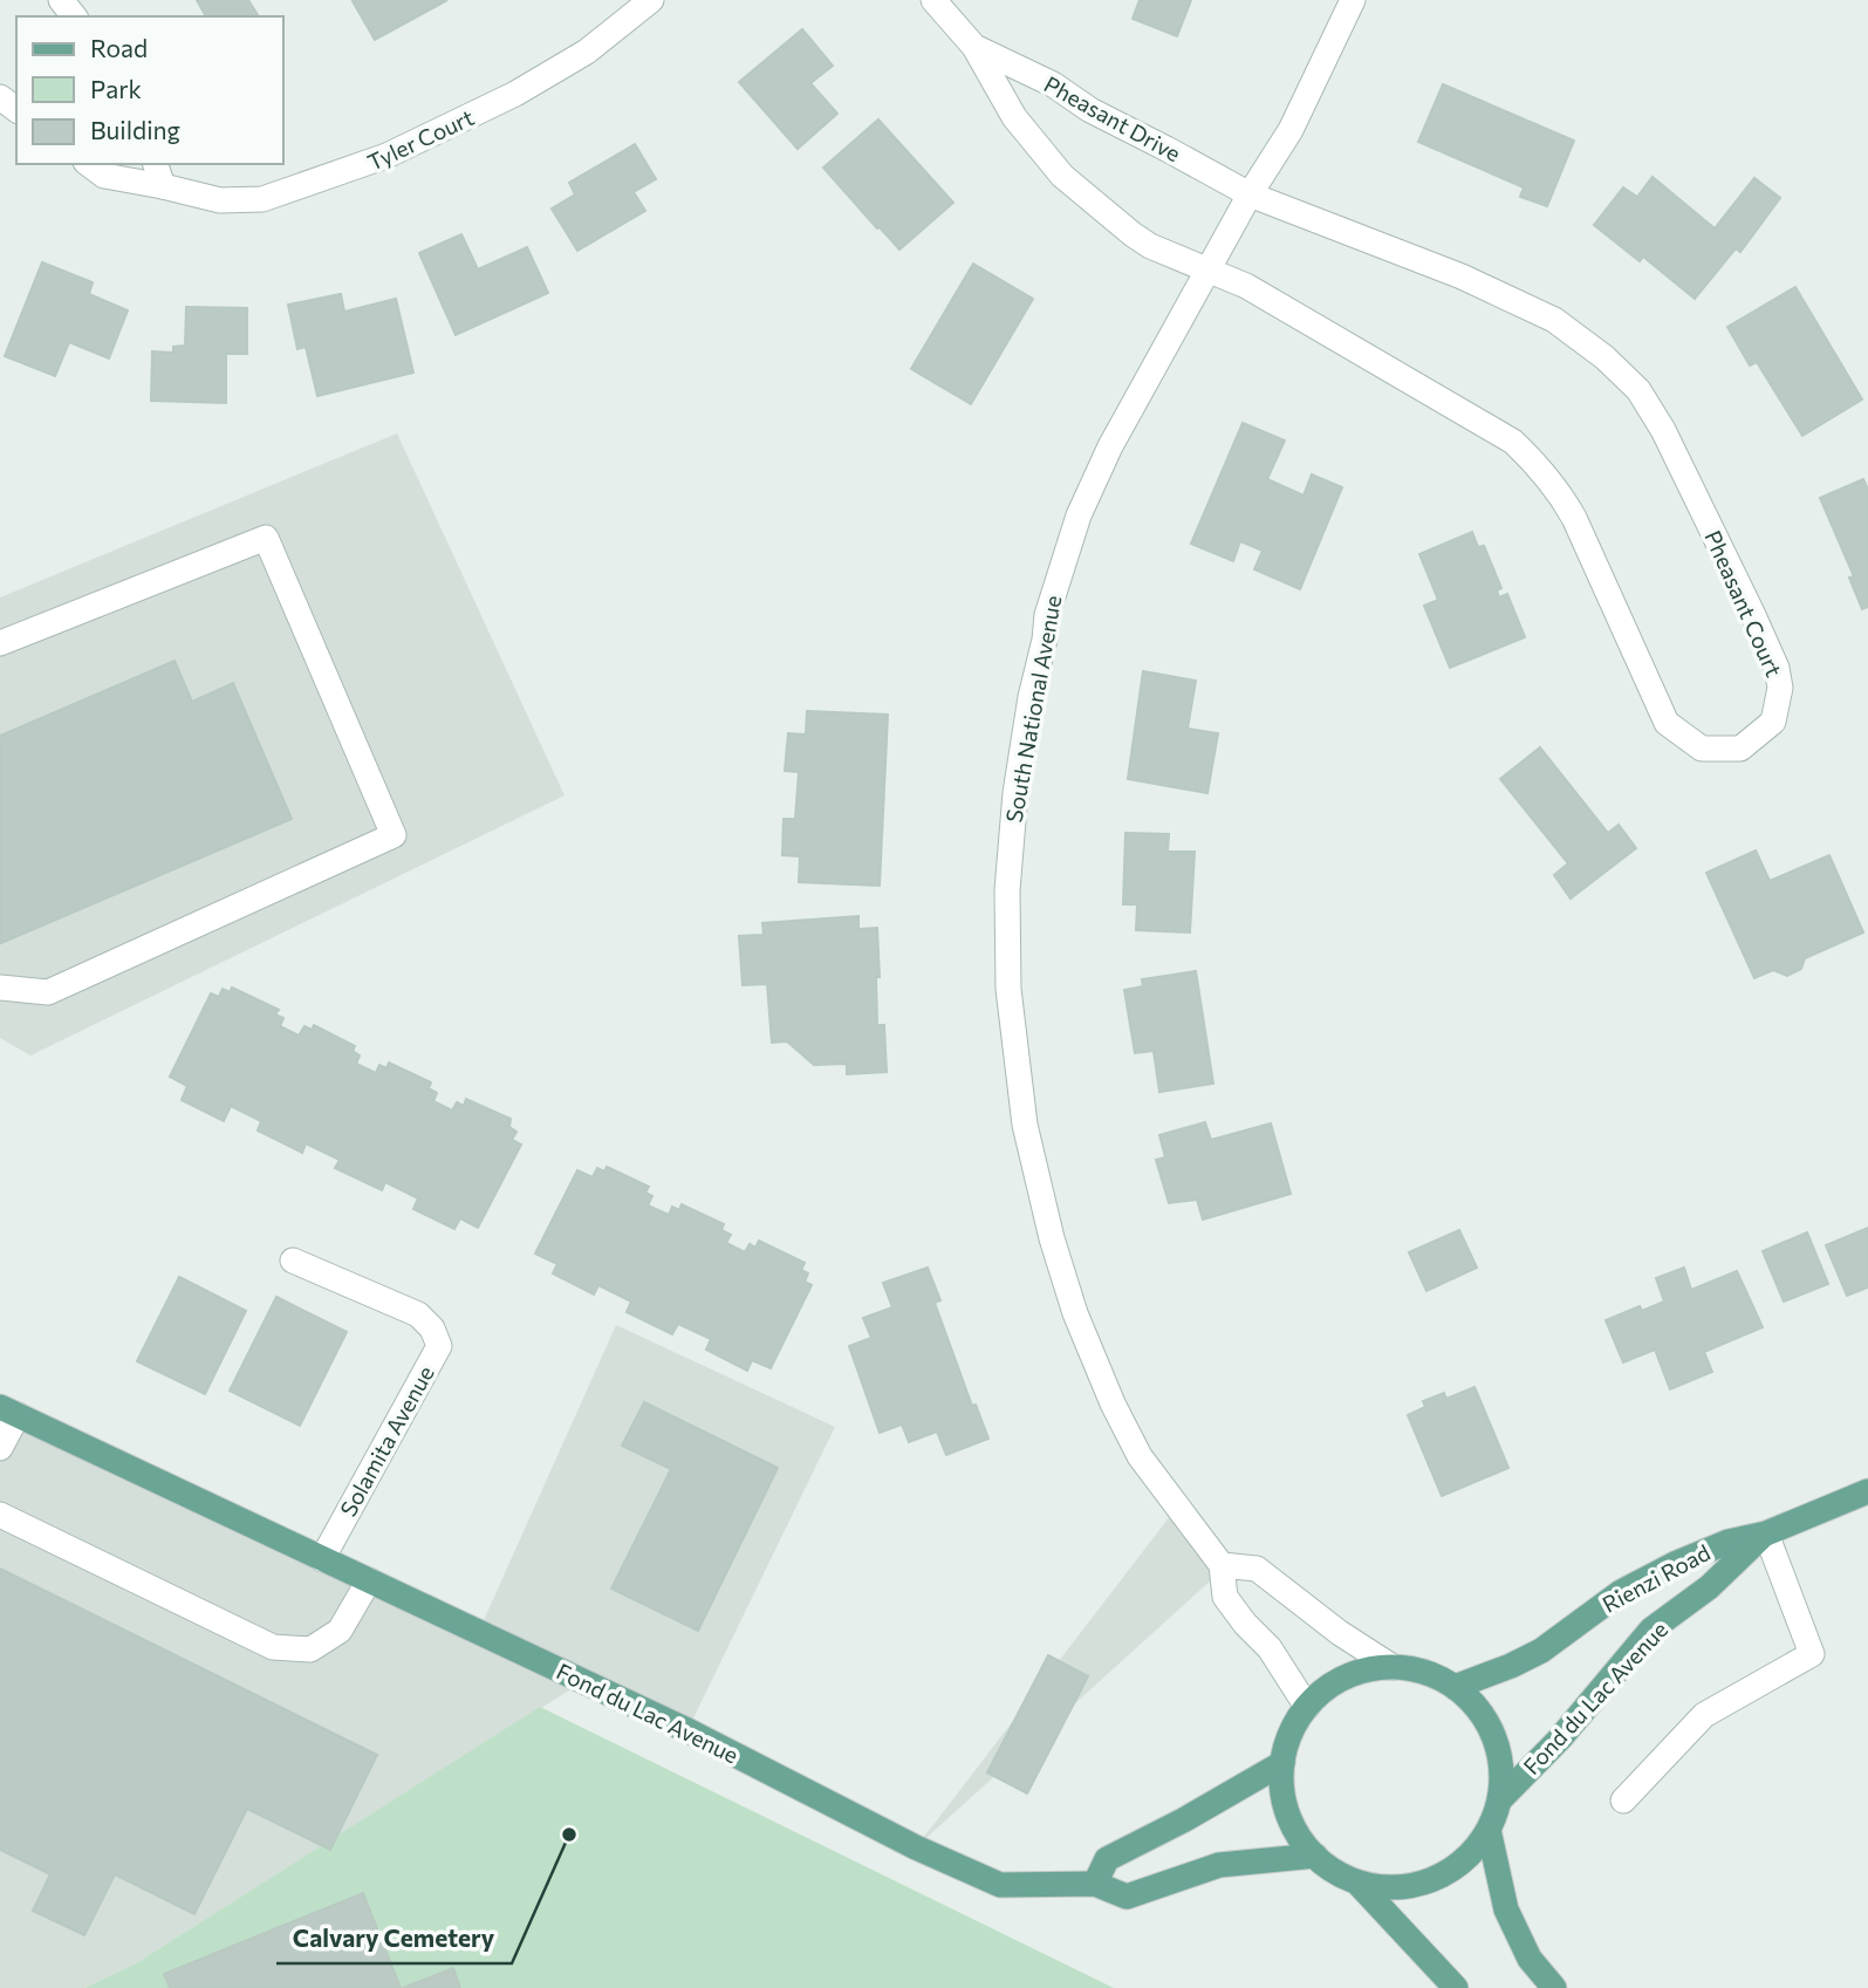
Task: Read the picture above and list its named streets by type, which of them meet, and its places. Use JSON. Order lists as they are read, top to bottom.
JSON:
{
  "streets": {
    "main road": ["Rienzi Road", "Fond du Lac Avenue"],
    "street": [
      "Pheasant Drive",
      "Tyler Court",
      "Pheasant Court",
      "South National Avenue",
      "Solamita Avenue"
    ]
  },
  "crossings": [
    ["Pheasant Drive", "Pheasant Court"],
    ["Pheasant Drive", "South National Avenue"],
    ["Pheasant Court", "South National Avenue"],
    ["South National Avenue", "Rienzi Road"],
    ["South National Avenue", "Fond du Lac Avenue"],
    ["Solamita Avenue", "Fond du Lac Avenue"],
    ["Rienzi Road", "Fond du Lac Avenue"]
  ],
  "places": ["Calvary Cemetery"],
  "legend": ["Road", "Park", "Building"]
}
